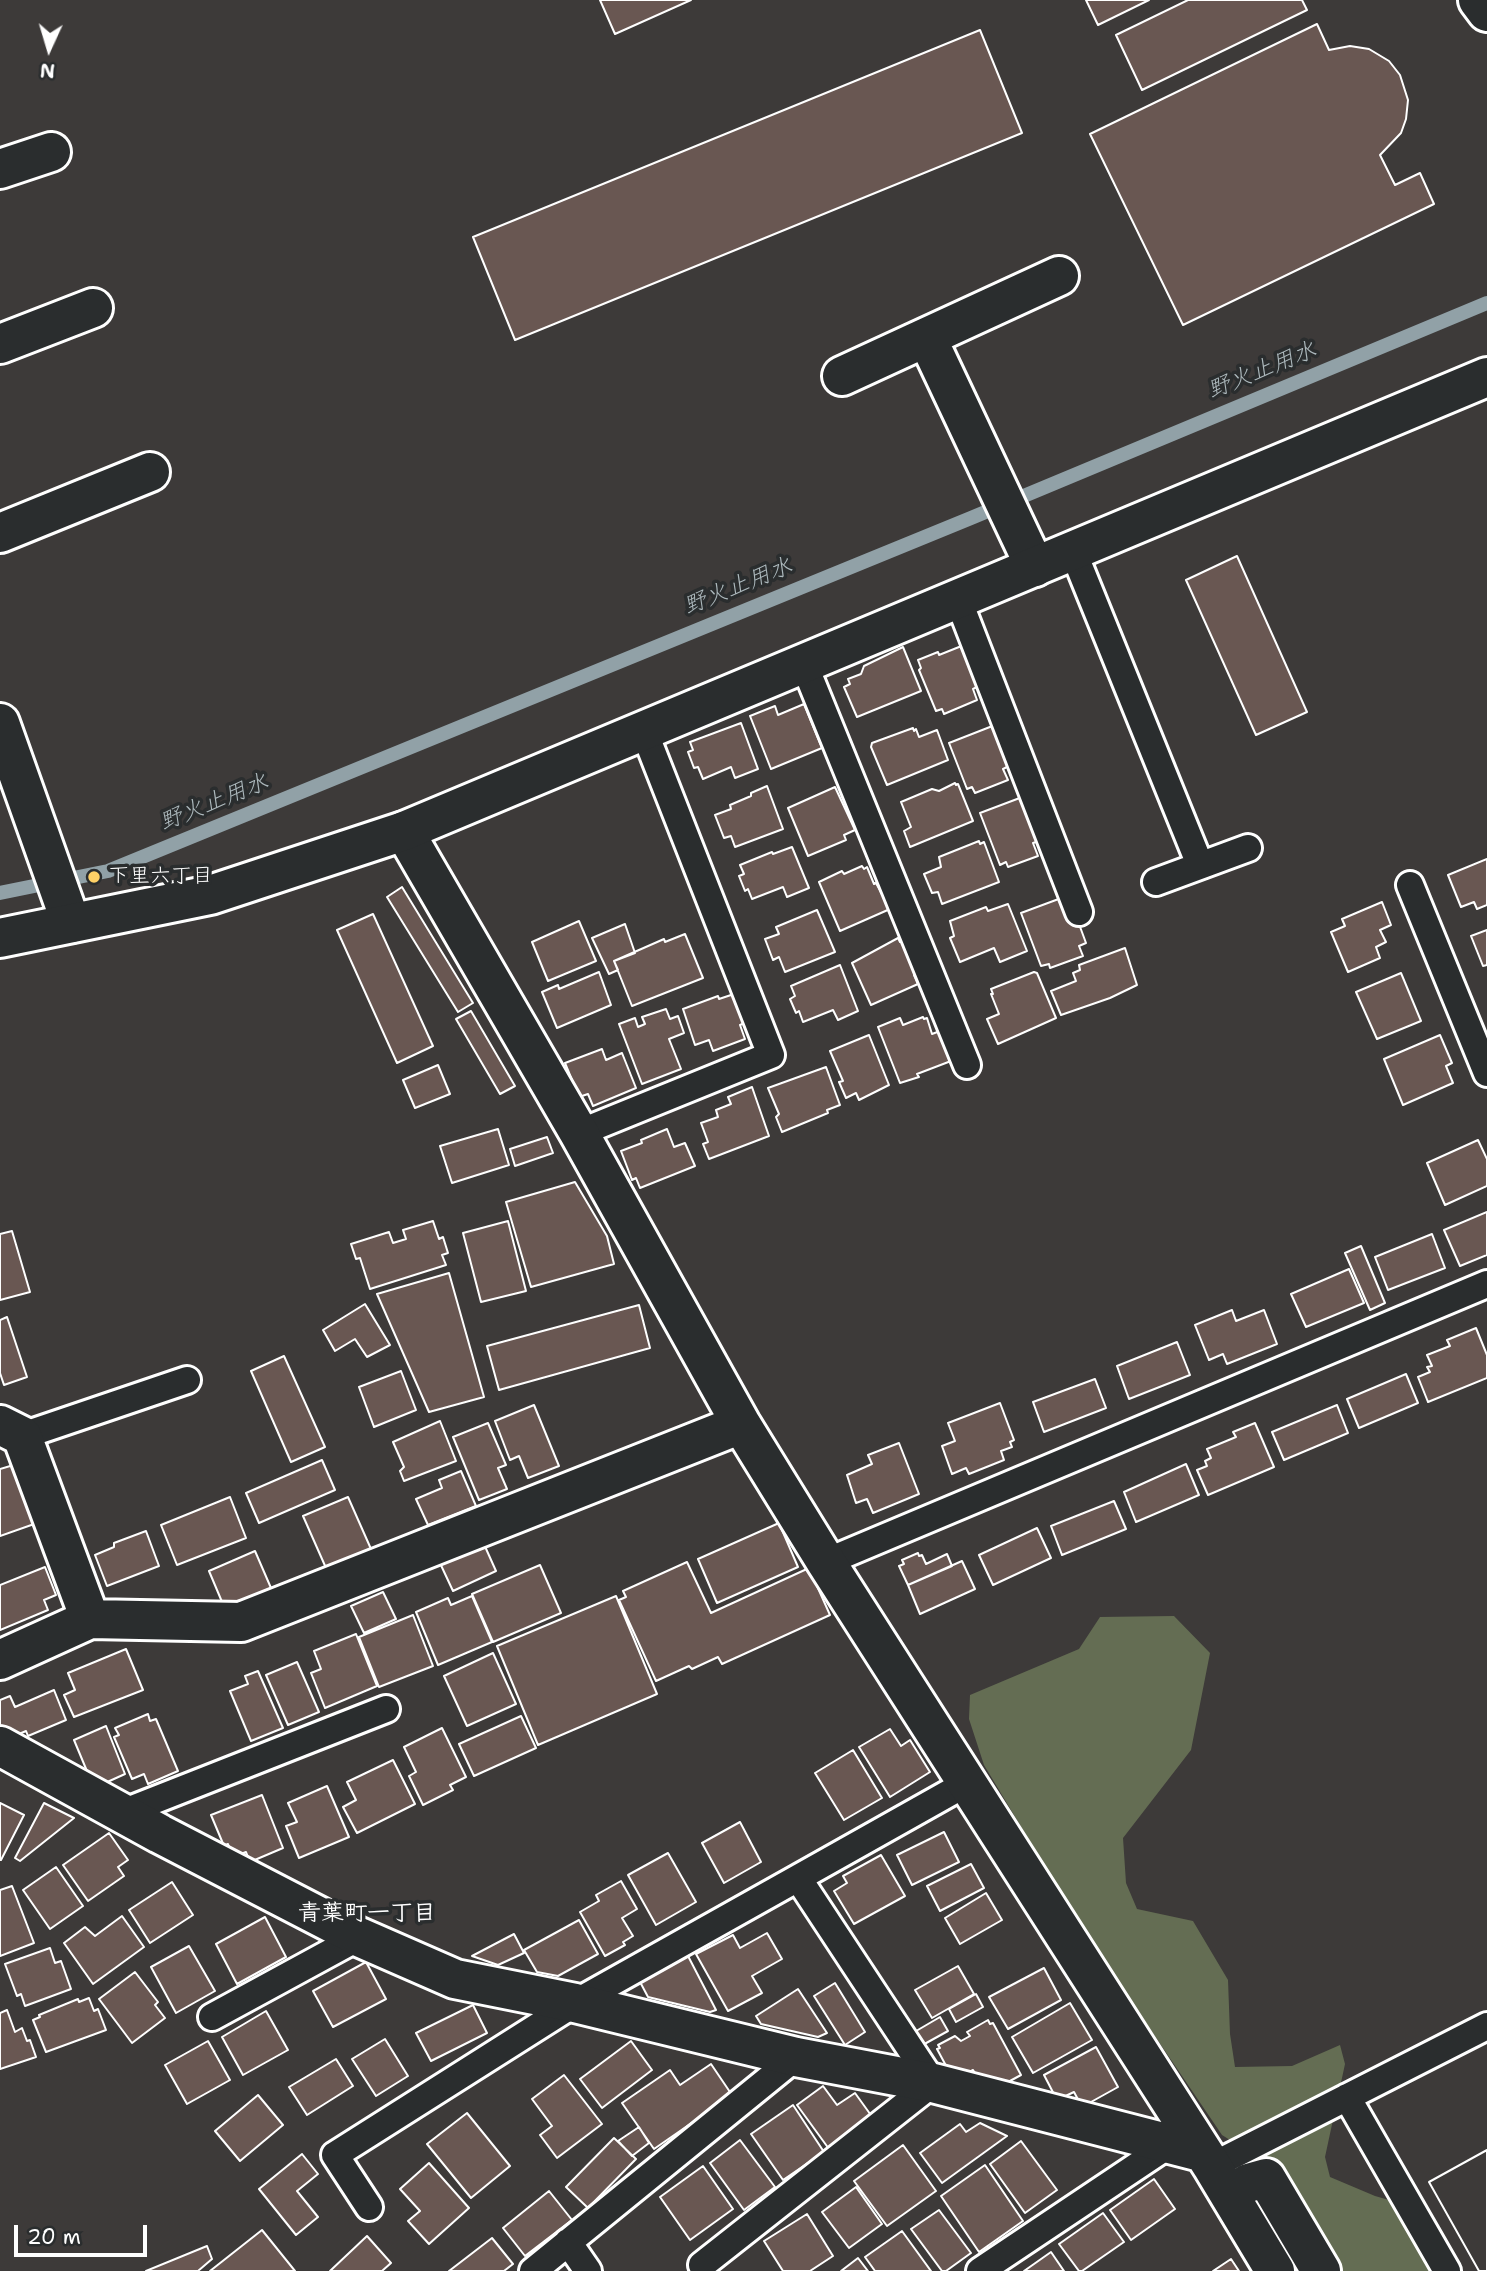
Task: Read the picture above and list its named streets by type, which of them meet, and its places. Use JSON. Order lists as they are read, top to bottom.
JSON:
{
  "districts": ["青葉町一丁目"],
  "water": ["野火止用水"],
  "places": ["下里六丁目"],
  "scale_bar": "20 m",
  "north": "bottom"
}
